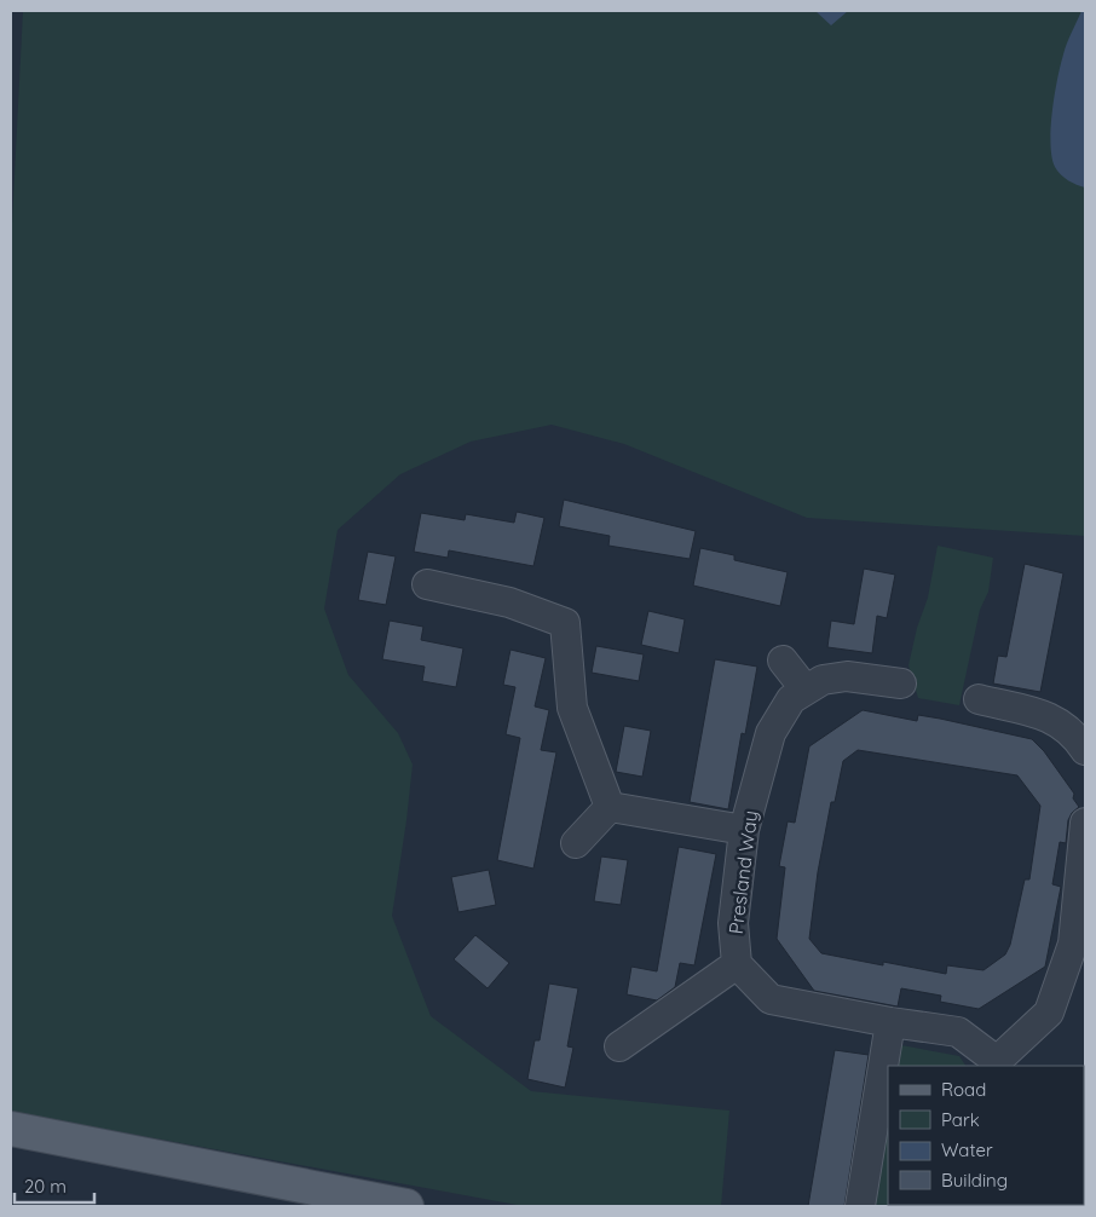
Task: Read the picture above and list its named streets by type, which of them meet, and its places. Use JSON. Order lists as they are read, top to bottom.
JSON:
{
  "streets": {
    "street": ["Presland Way"]
  },
  "legend": [
    "Road",
    "Park",
    "Water",
    "Building"
  ],
  "scale_bar": "20 m"
}
